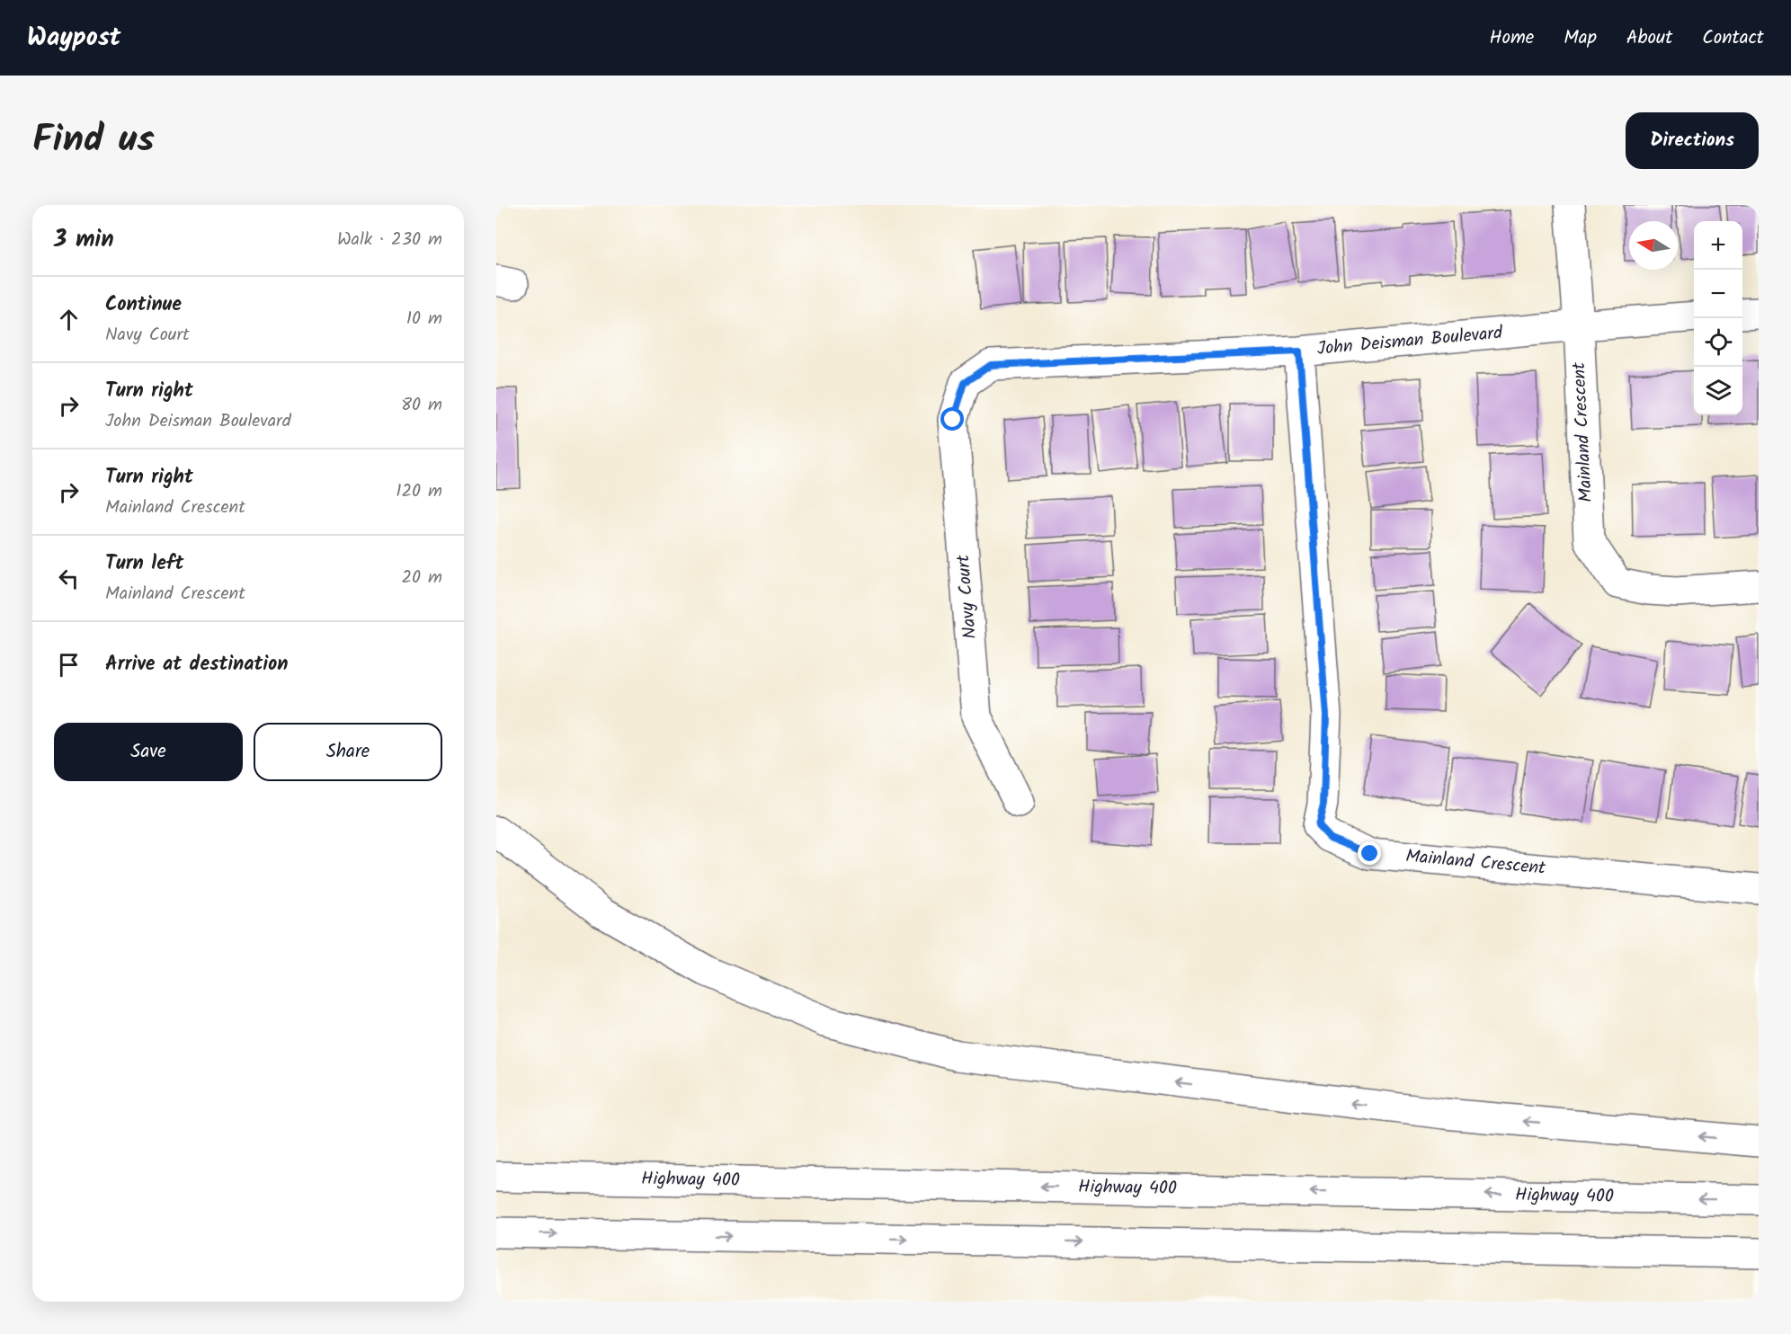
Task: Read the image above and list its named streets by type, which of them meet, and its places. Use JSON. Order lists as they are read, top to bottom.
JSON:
{
  "streets": {
    "main road": [
      "John Deisman Boulevard",
      "Mainland Crescent",
      "Navy Court",
      "Highway 400"
    ]
  },
  "crossings": [
    ["John Deisman Boulevard", "Mainland Crescent"],
    ["John Deisman Boulevard", "Navy Court"]
  ],
  "north": "left",
  "page": {
    "header": "Waypost",
    "nav": [
      "Home",
      "Map",
      "About",
      "Contact"
    ],
    "title": "Find us",
    "buttons": [
      "Directions",
      ["Save", "Share"]
    ],
    "heading": ["3 min", "Walk · 230 m"],
    "map_buttons": ["+", "−"],
    "list": [
      ["Continue", "Navy Court", "10 m"],
      ["Turn right", "John Deisman Boulevard", "80 m"],
      ["Turn right", "Mainland Crescent", "120 m"],
      ["Turn left", "Mainland Crescent", "20 m"],
      "Arrive at destination"
    ]
  }
}
